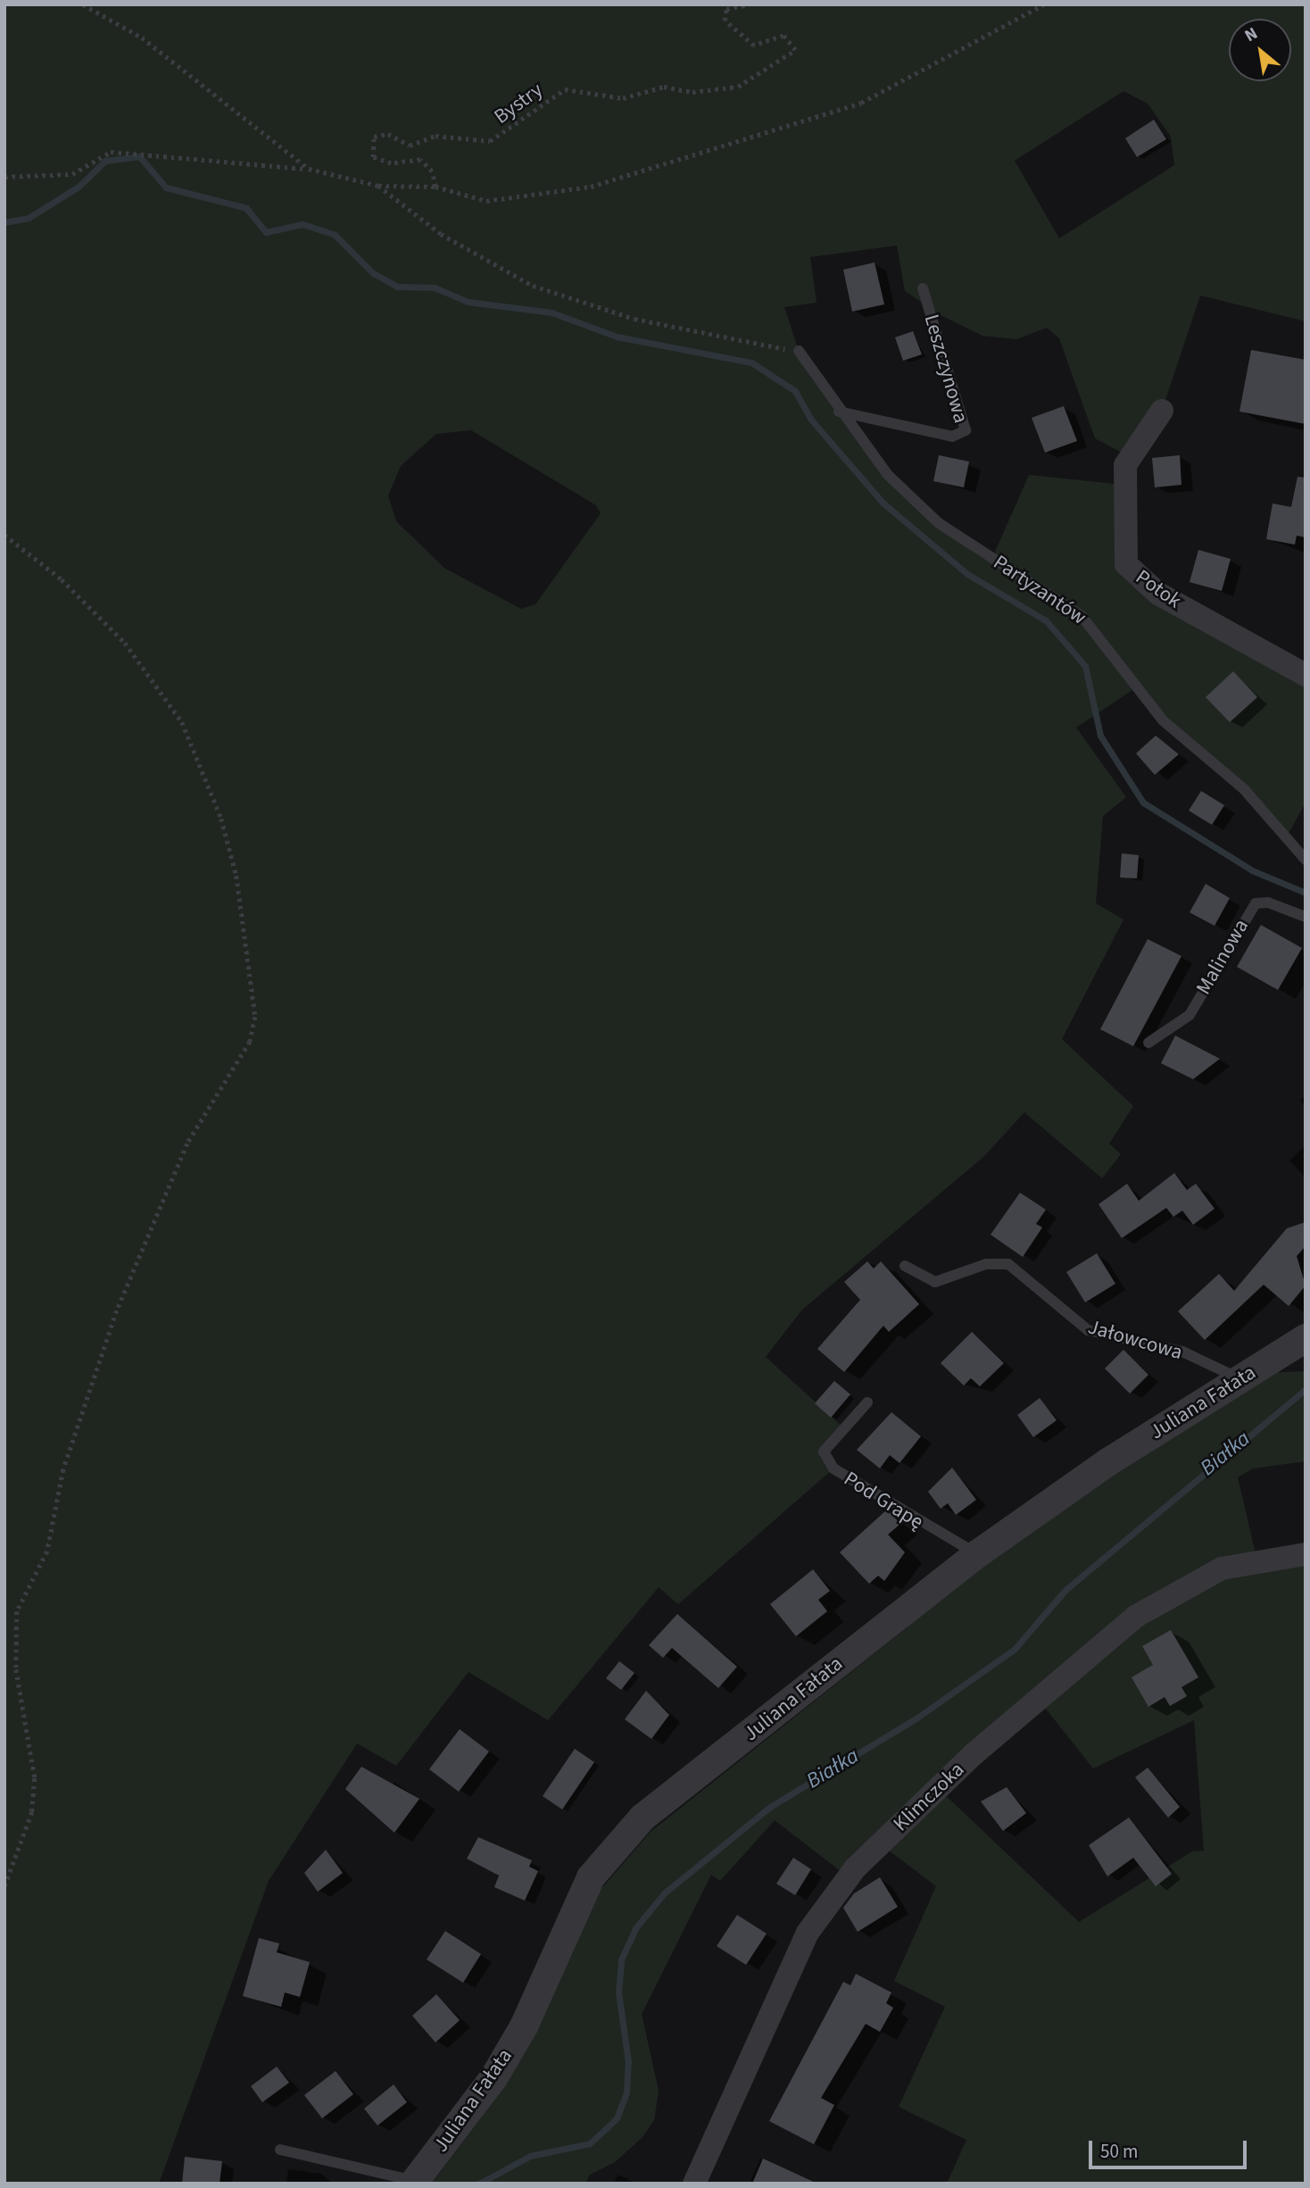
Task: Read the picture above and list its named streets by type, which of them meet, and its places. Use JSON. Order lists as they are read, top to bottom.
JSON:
{
  "streets": {
    "street": ["Potok", "Juliana Fałata", "Klimczoka"],
    "lane": [
      "Leszczynowa",
      "Partyzantów",
      "Malinowa",
      "Jałowcowa",
      "Pod Grapę"
    ],
    "path": ["Bystry"]
  },
  "crossings": [
    ["Leszczynowa", "Partyzantów"],
    ["Jałowcowa", "Juliana Fałata"],
    ["Juliana Fałata", "Pod Grapę"]
  ],
  "water": ["Białka"],
  "scale_bar": "50 m",
  "north": "top left"
}
